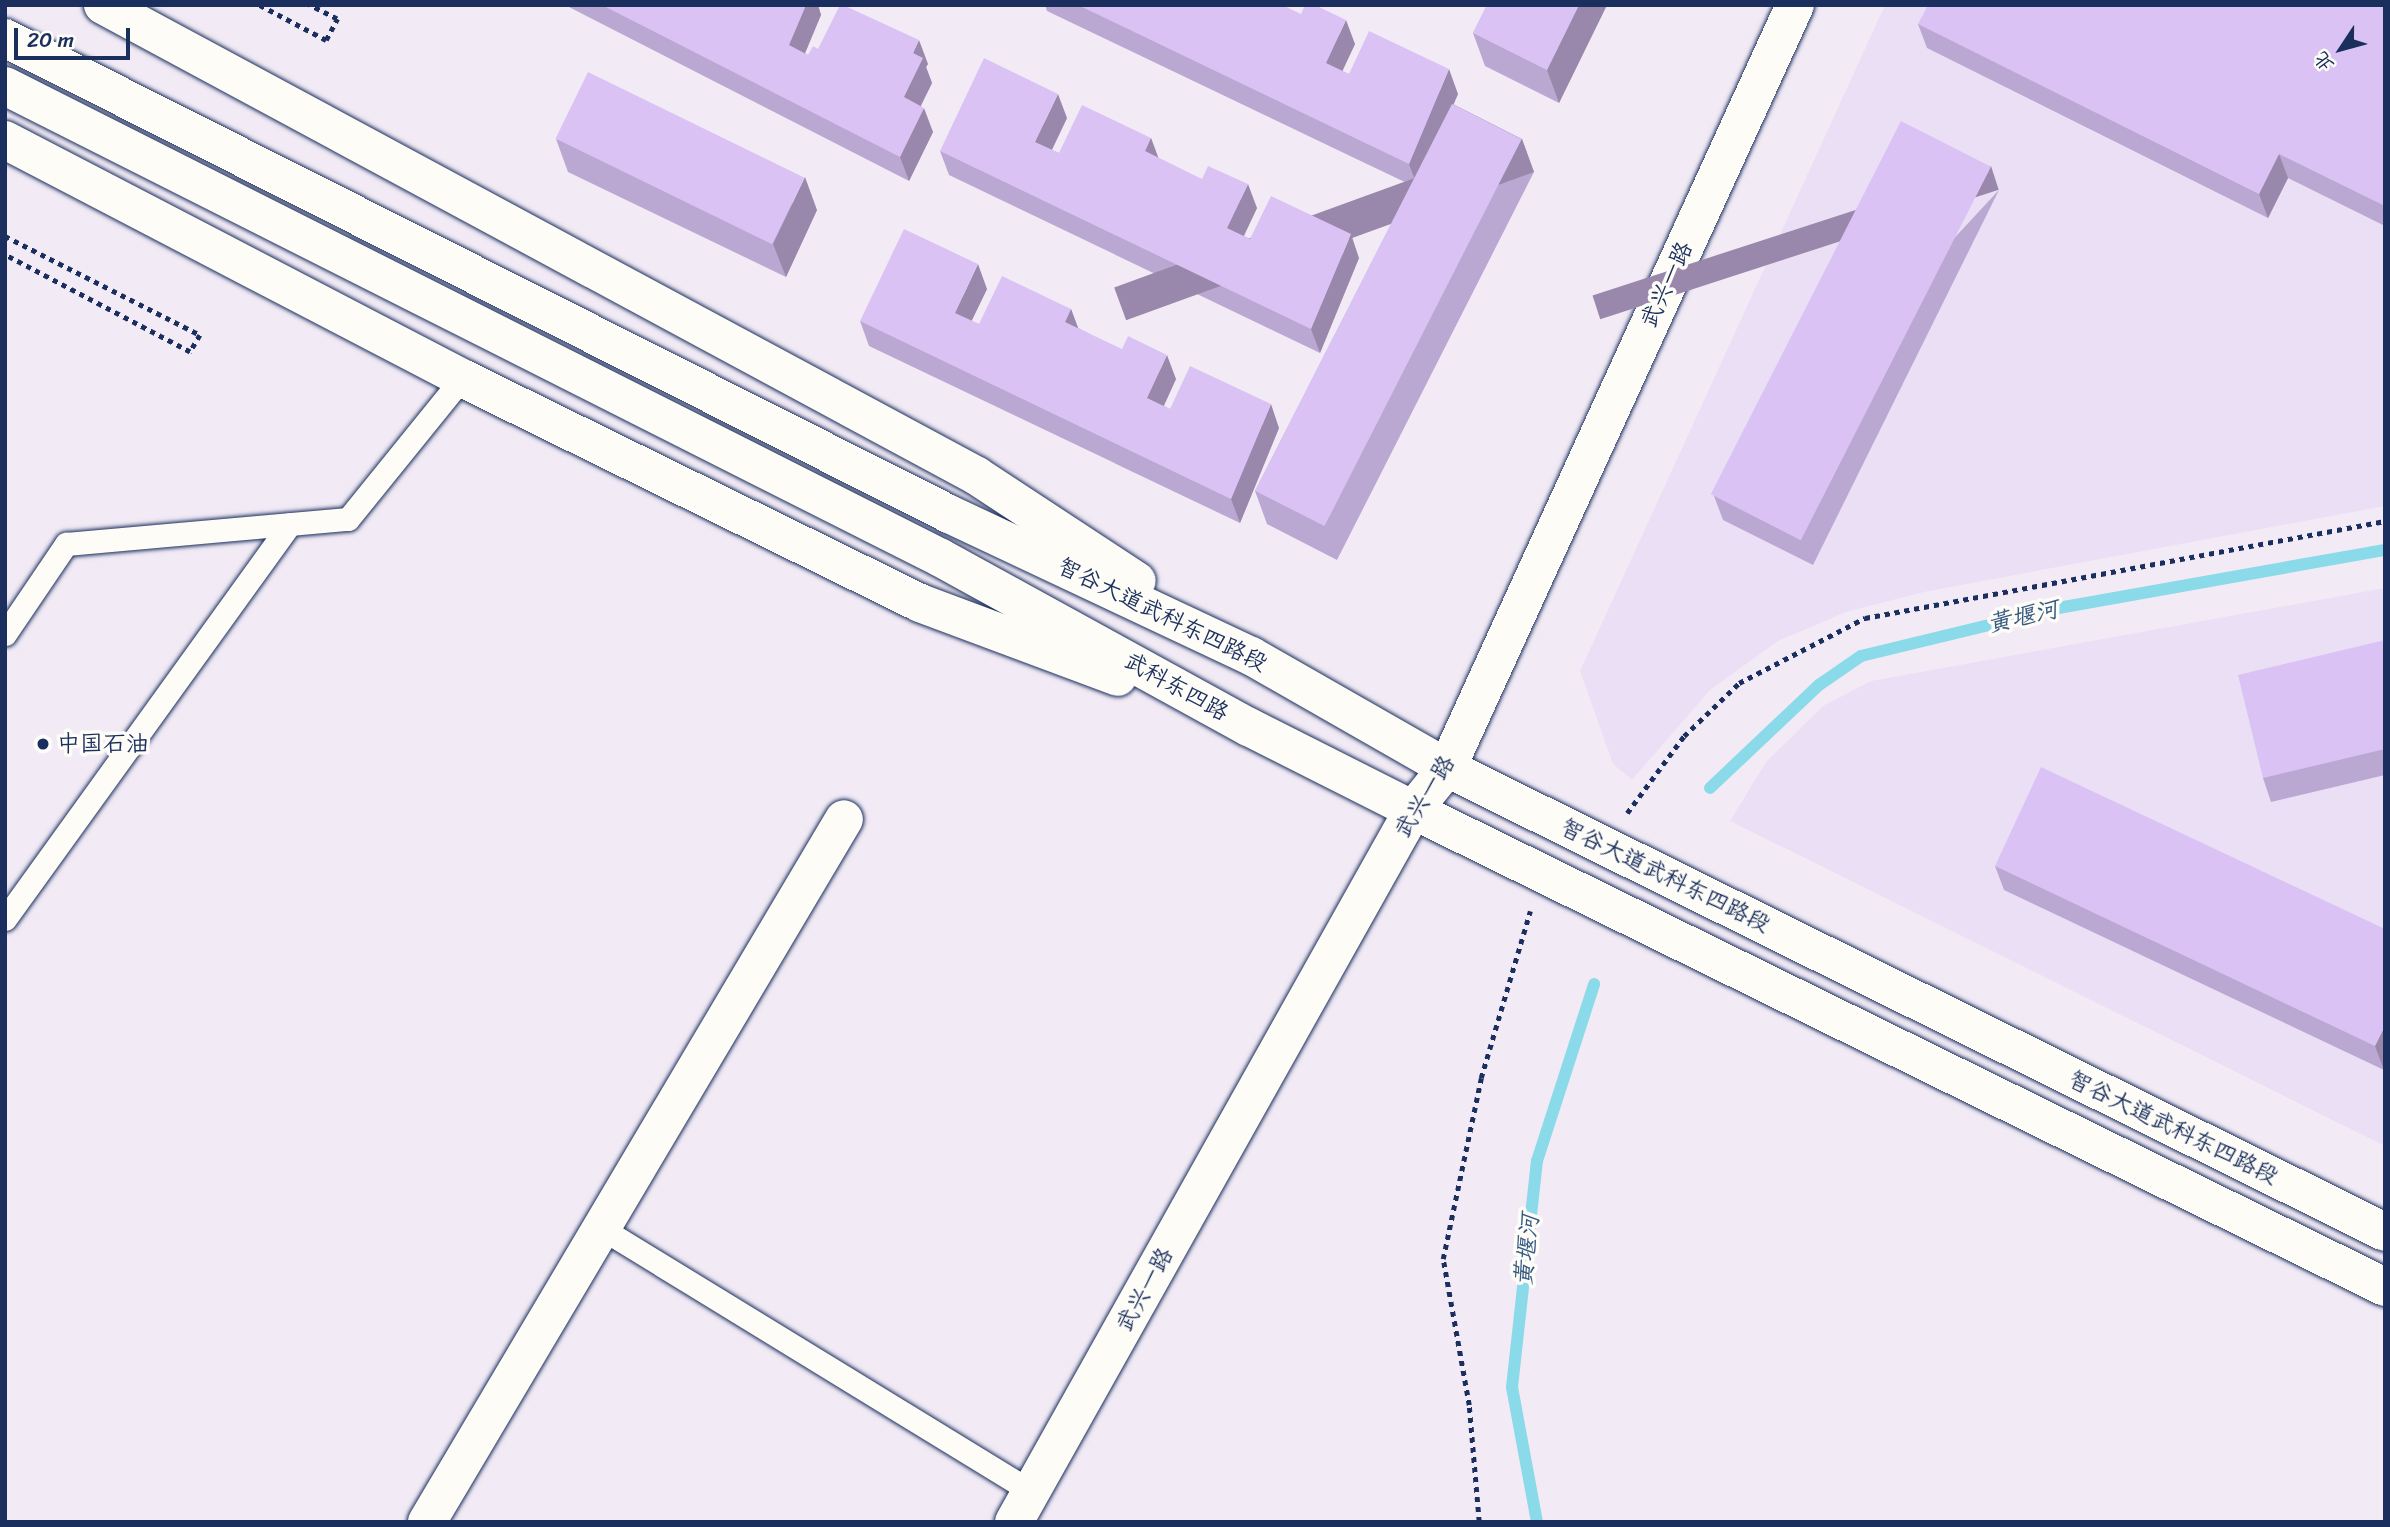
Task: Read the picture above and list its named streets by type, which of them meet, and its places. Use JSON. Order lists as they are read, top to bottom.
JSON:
{
  "streets": {
    "main road": ["武兴一路", "智谷大道武科东四路段", "武科东四路"]
  },
  "crossings": [
    ["武兴一路", "智谷大道武科东四路段"],
    ["武兴一路", "武科东四路"]
  ],
  "water": ["黄堰河"],
  "places": ["中国石油"],
  "scale_bar": "20 m",
  "north": "bottom left"
}
